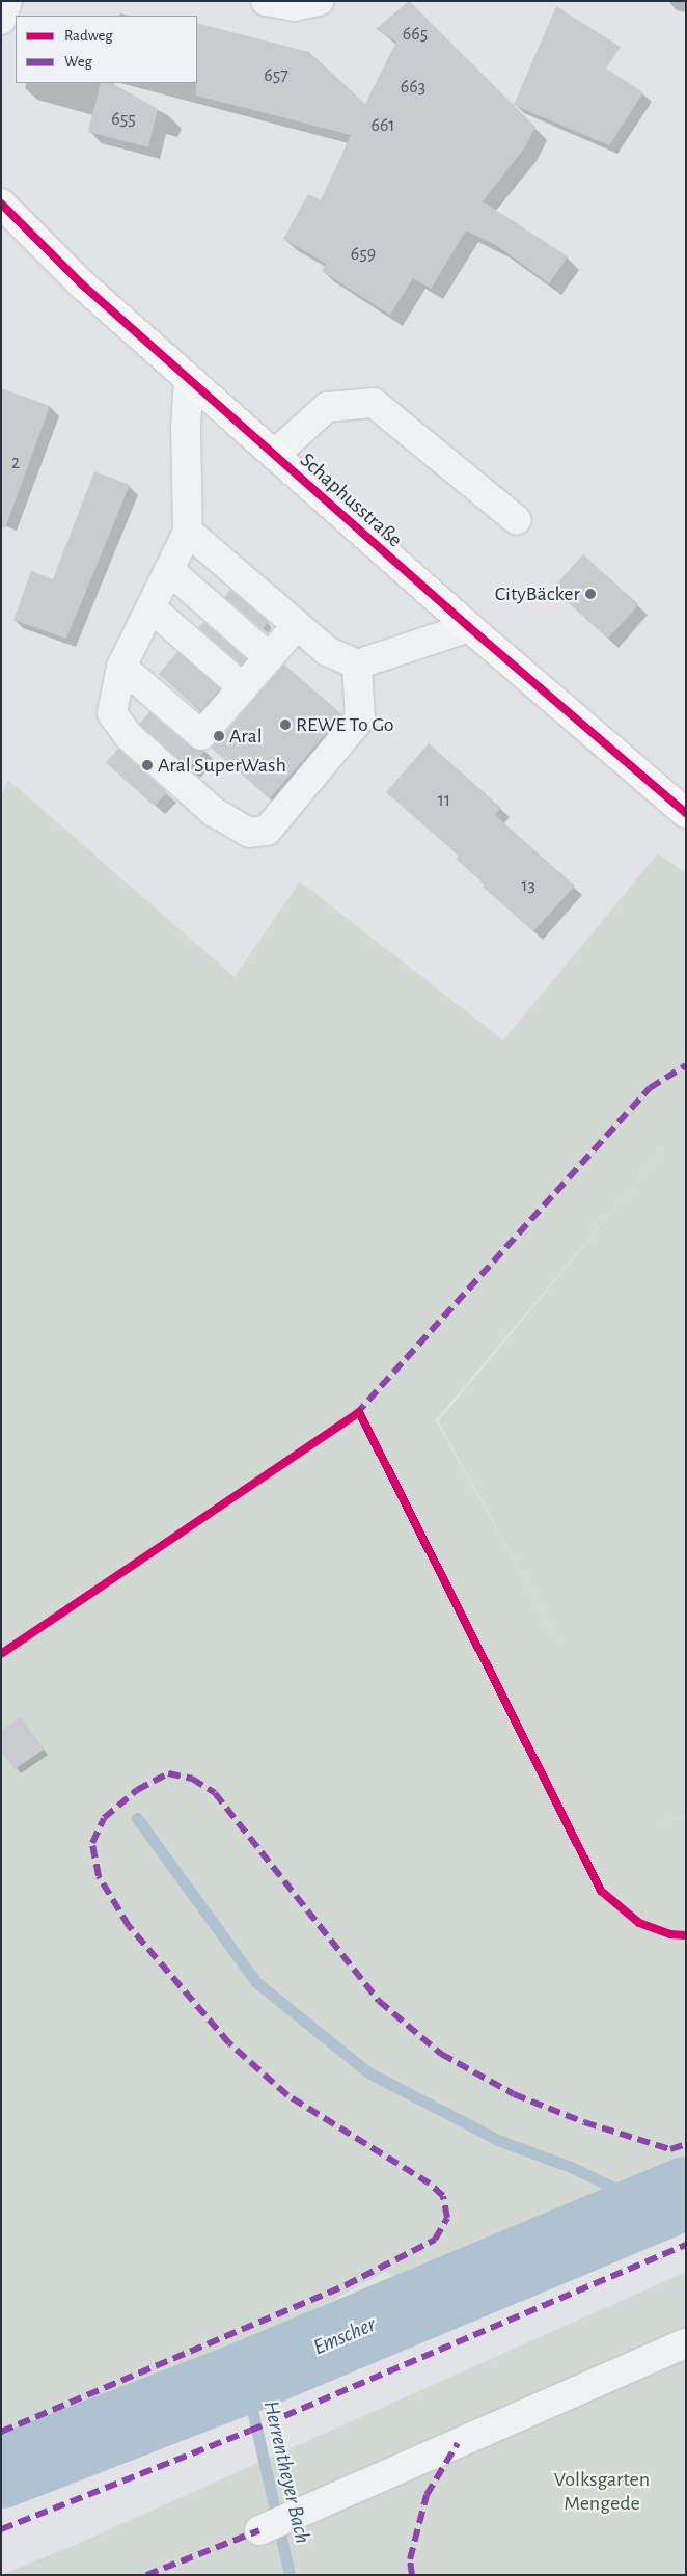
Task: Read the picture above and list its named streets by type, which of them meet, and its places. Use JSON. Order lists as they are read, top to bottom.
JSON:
{
  "streets": {
    "main road": ["Schaphusstraße"]
  },
  "water": ["Emscher", "Herrentheyer Bach"],
  "parks": ["Volksgarten Mengede"],
  "places": [
    "CityBäcker",
    "REWE To Go",
    "Aral",
    "Aral SuperWash"
  ],
  "house_numbers": [
    "665",
    "657",
    "663",
    "655",
    "661",
    "659",
    "2",
    "11",
    "13"
  ],
  "legend": ["Radweg", "Weg"]
}
